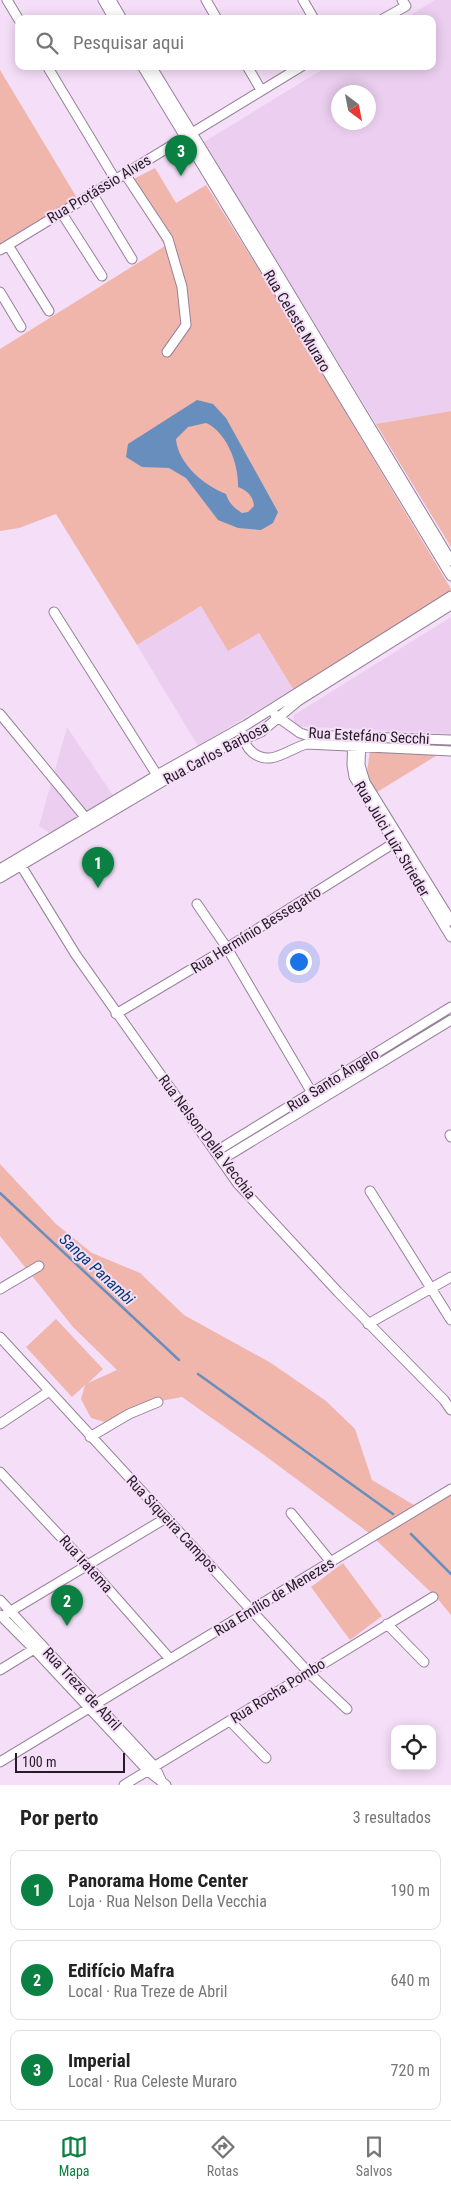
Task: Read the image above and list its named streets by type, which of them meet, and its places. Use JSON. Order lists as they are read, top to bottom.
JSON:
{
  "streets": {
    "street": [
      "Rua Protássio Alves",
      "Rua Celeste Muraro",
      "Rua Estefáno Secchi",
      "Rua Carlos Barbosa",
      "Rua Julci Luiz Strieder",
      "Rua Hermínio Bessegatto",
      "Rua Santo Ângelo",
      "Rua Nelson Della Vecchia",
      "Rua Siqueira Campos",
      "Rua Iratema",
      "Rua Emílio de Menezes",
      "Rua Treze de Abril",
      "Rua Rocha Pombo"
    ]
  },
  "crossings": [
    ["Rua Protássio Alves", "Rua Celeste Muraro"],
    ["Rua Estefáno Secchi", "Rua Carlos Barbosa"],
    ["Rua Estefáno Secchi", "Rua Julci Luiz Strieder"],
    ["Rua Carlos Barbosa", "Rua Nelson Della Vecchia"],
    ["Rua Julci Luiz Strieder", "Rua Hermínio Bessegatto"],
    ["Rua Hermínio Bessegatto", "Rua Nelson Della Vecchia"],
    ["Rua Santo Ângelo", "Rua Nelson Della Vecchia"],
    ["Rua Siqueira Campos", "Rua Emílio de Menezes"],
    ["Rua Siqueira Campos", "Rua Rocha Pombo"],
    ["Rua Iratema", "Rua Emílio de Menezes"],
    ["Rua Emílio de Menezes", "Rua Treze de Abril"],
    ["Rua Treze de Abril", "Rua Rocha Pombo"]
  ],
  "water": ["Sanga Panambi"],
  "scale_bar": "100 m",
  "north": "bottom right",
  "page": {
    "search": "Pesquisar aqui",
    "pins": ["3", "1", "2"],
    "scale": "100 m",
    "heading": ["Por perto", "3 resultados"],
    "list": [
      {
        "mark": "1",
        "name": "Panorama Home Center",
        "note": "Loja · Rua Nelson Della Vecchia",
        "value": "190 m"
      },
      {
        "mark": "2",
        "name": "Edifício Mafra",
        "note": "Local · Rua Treze de Abril",
        "value": "640 m"
      },
      {
        "mark": "3",
        "name": "Imperial",
        "note": "Local · Rua Celeste Muraro",
        "value": "720 m"
      }
    ],
    "nav": ["Mapa", "Rotas", "Salvos"]
  }
}
